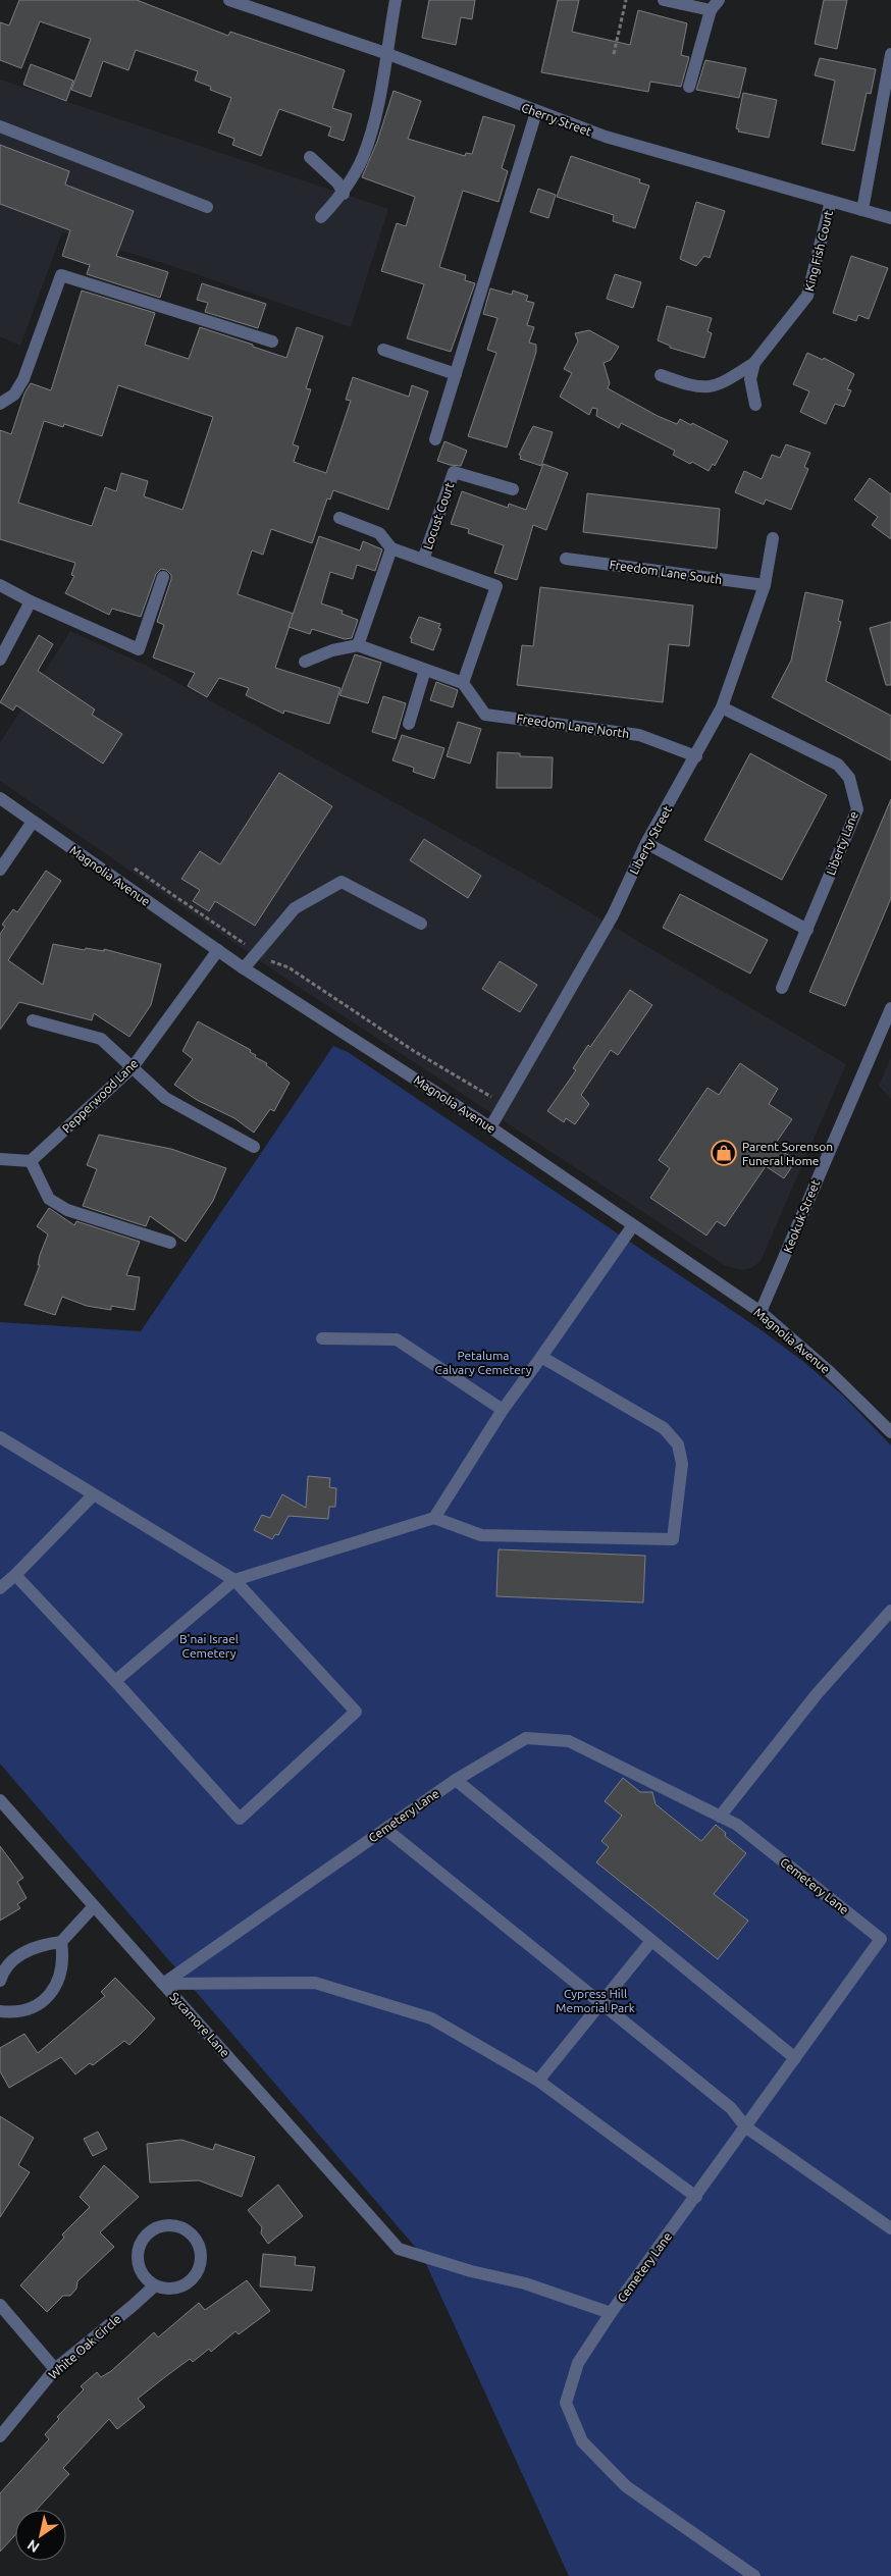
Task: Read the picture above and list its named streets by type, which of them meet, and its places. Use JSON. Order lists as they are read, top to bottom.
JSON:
{
  "streets": {
    "street": [
      "Cherry Street",
      "King Fish Court",
      "Locust Court",
      "Freedom Lane South",
      "Freedom Lane North",
      "Liberty Street",
      "Liberty Lane",
      "Magnolia Avenue",
      "Pepperwood Lane",
      "Keokuk Street",
      "Cemetery Lane",
      "Sycamore Lane",
      "White Oak Circle"
    ]
  },
  "crossings": [
    ["Cherry Street", "King Fish Court"],
    ["Freedom Lane South", "Liberty Street"],
    ["Freedom Lane North", "Liberty Street"],
    ["Liberty Street", "Liberty Lane"],
    ["Liberty Street", "Magnolia Avenue"],
    ["Magnolia Avenue", "Pepperwood Lane"],
    ["Magnolia Avenue", "Keokuk Street"],
    ["Cemetery Lane", "Sycamore Lane"]
  ],
  "parks": ["Petaluma Calvary Cemetery", "B'nai Israel Cemetery", "Cypress Hill Memorial Park"],
  "places": {
    "shop": ["Parent Sorenson Funeral Home"]
  },
  "north": "bottom left"
}
